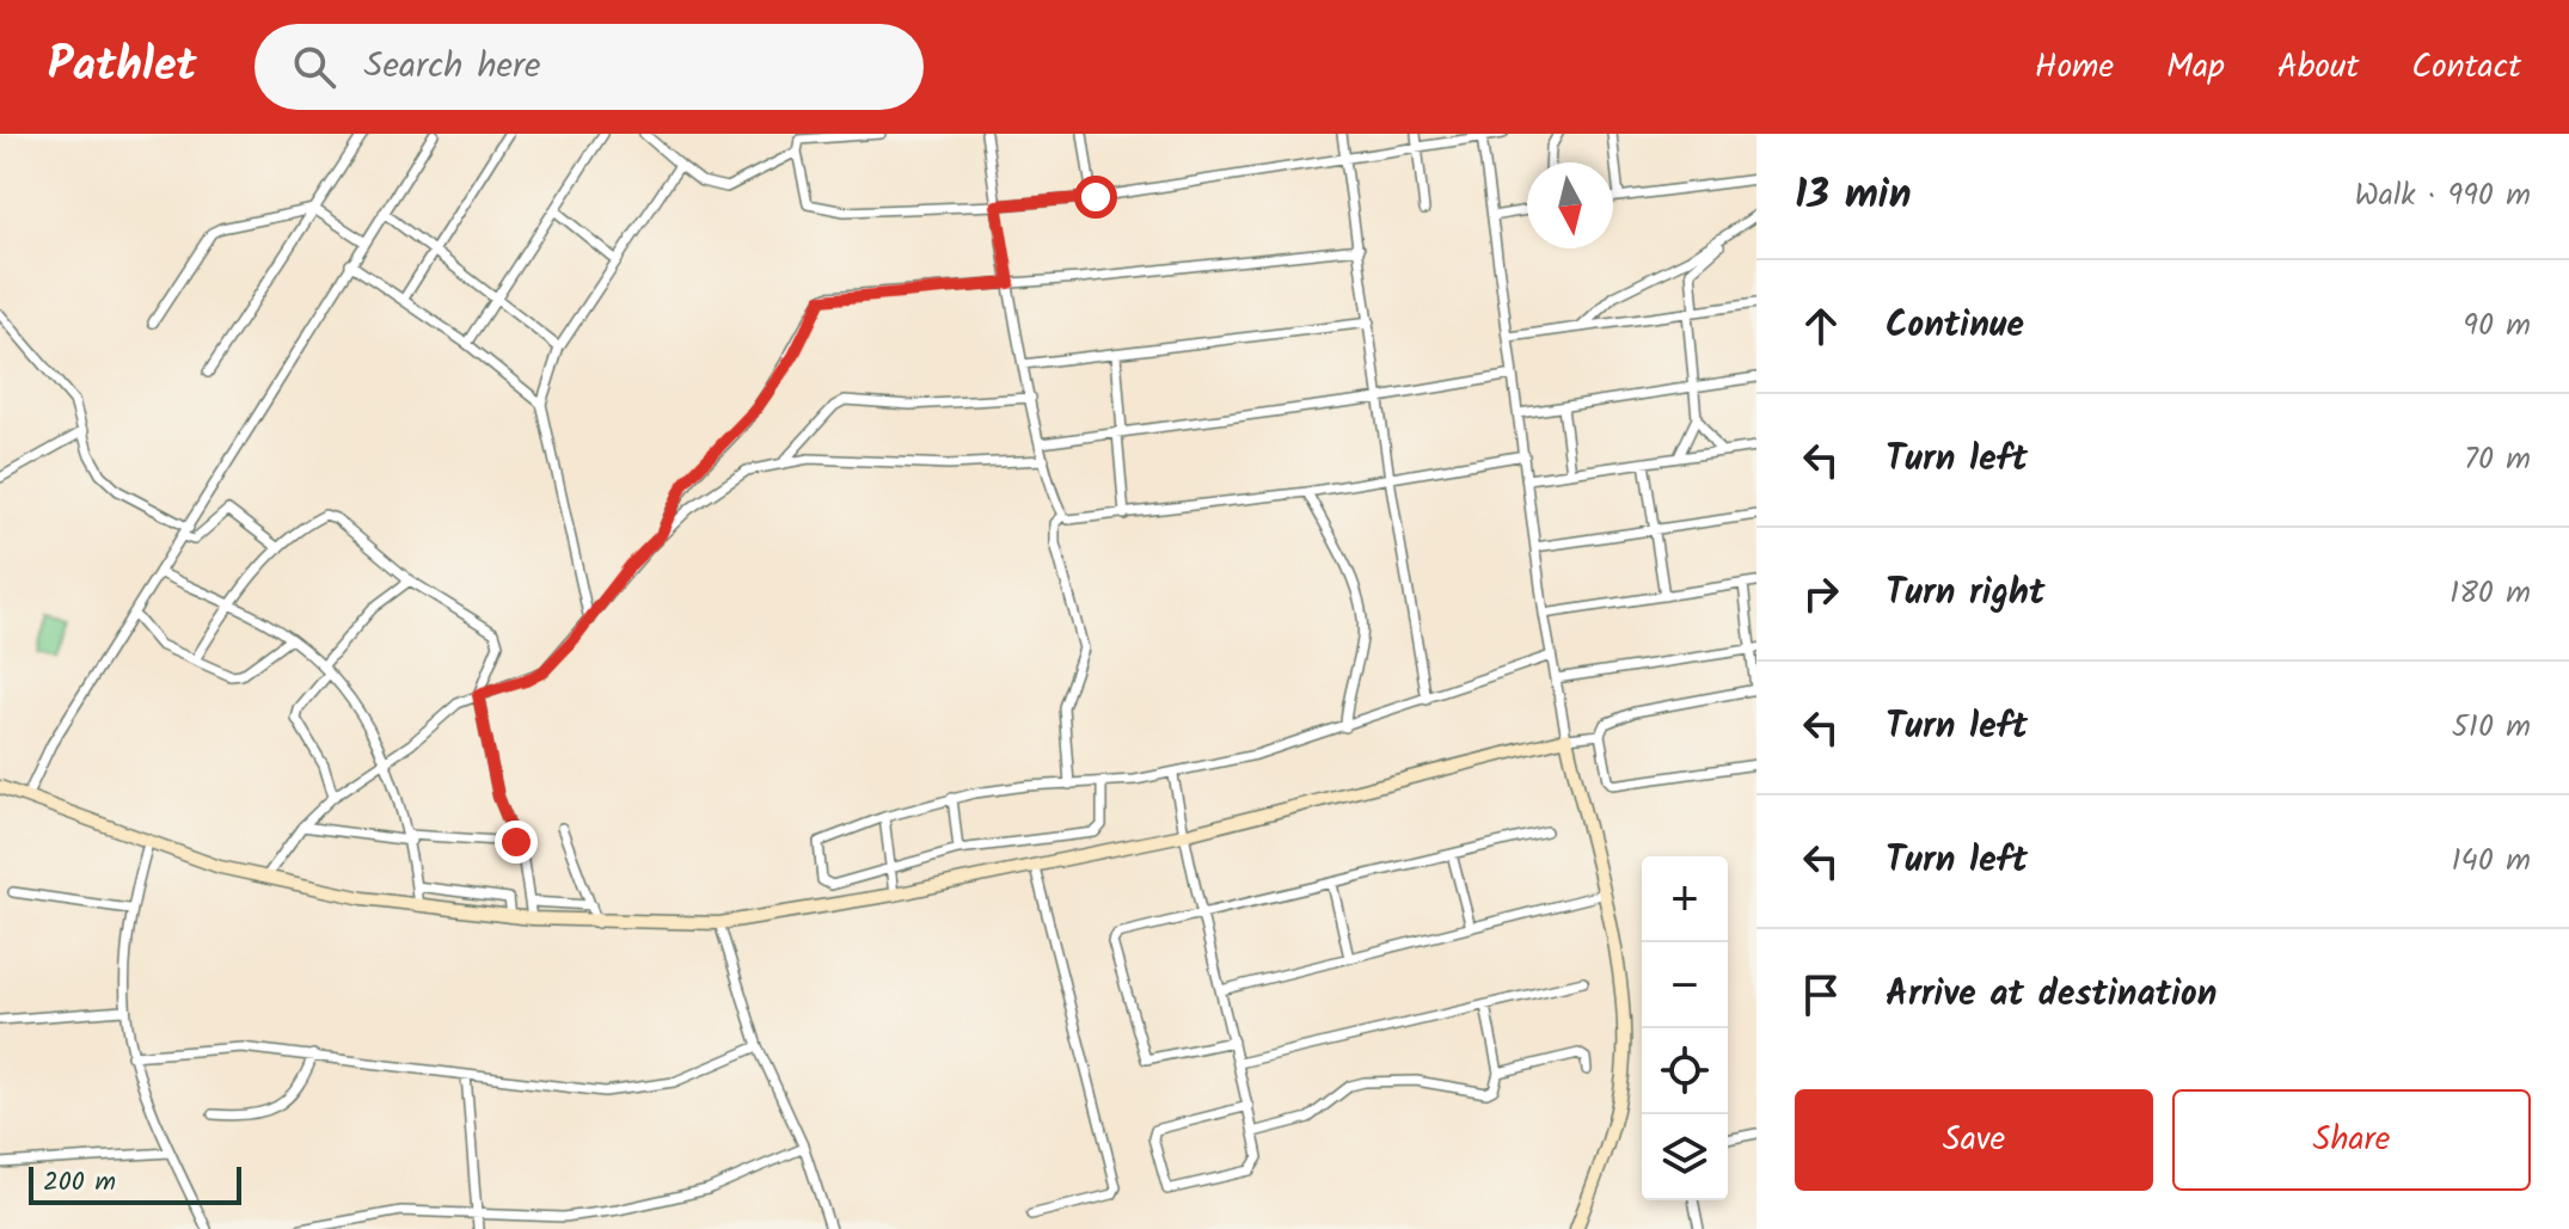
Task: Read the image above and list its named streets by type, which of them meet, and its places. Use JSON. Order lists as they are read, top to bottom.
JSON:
{
  "scale_bar": "200 m",
  "north": "bottom",
  "page": {
    "header": "Pathlet",
    "search": "Search here",
    "nav": [
      "Home",
      "Map",
      "About",
      "Contact"
    ],
    "heading": ["13 min", "Walk · 990 m"],
    "list": [
      ["Continue", "90 m"],
      ["Turn left", "70 m"],
      ["Turn right", "180 m"],
      ["Turn left", "510 m"],
      ["Turn left", "140 m"],
      "Arrive at destination"
    ],
    "map_buttons": ["+", "−"],
    "buttons": ["Save", "Share"],
    "scale": "200 m"
  }
}
